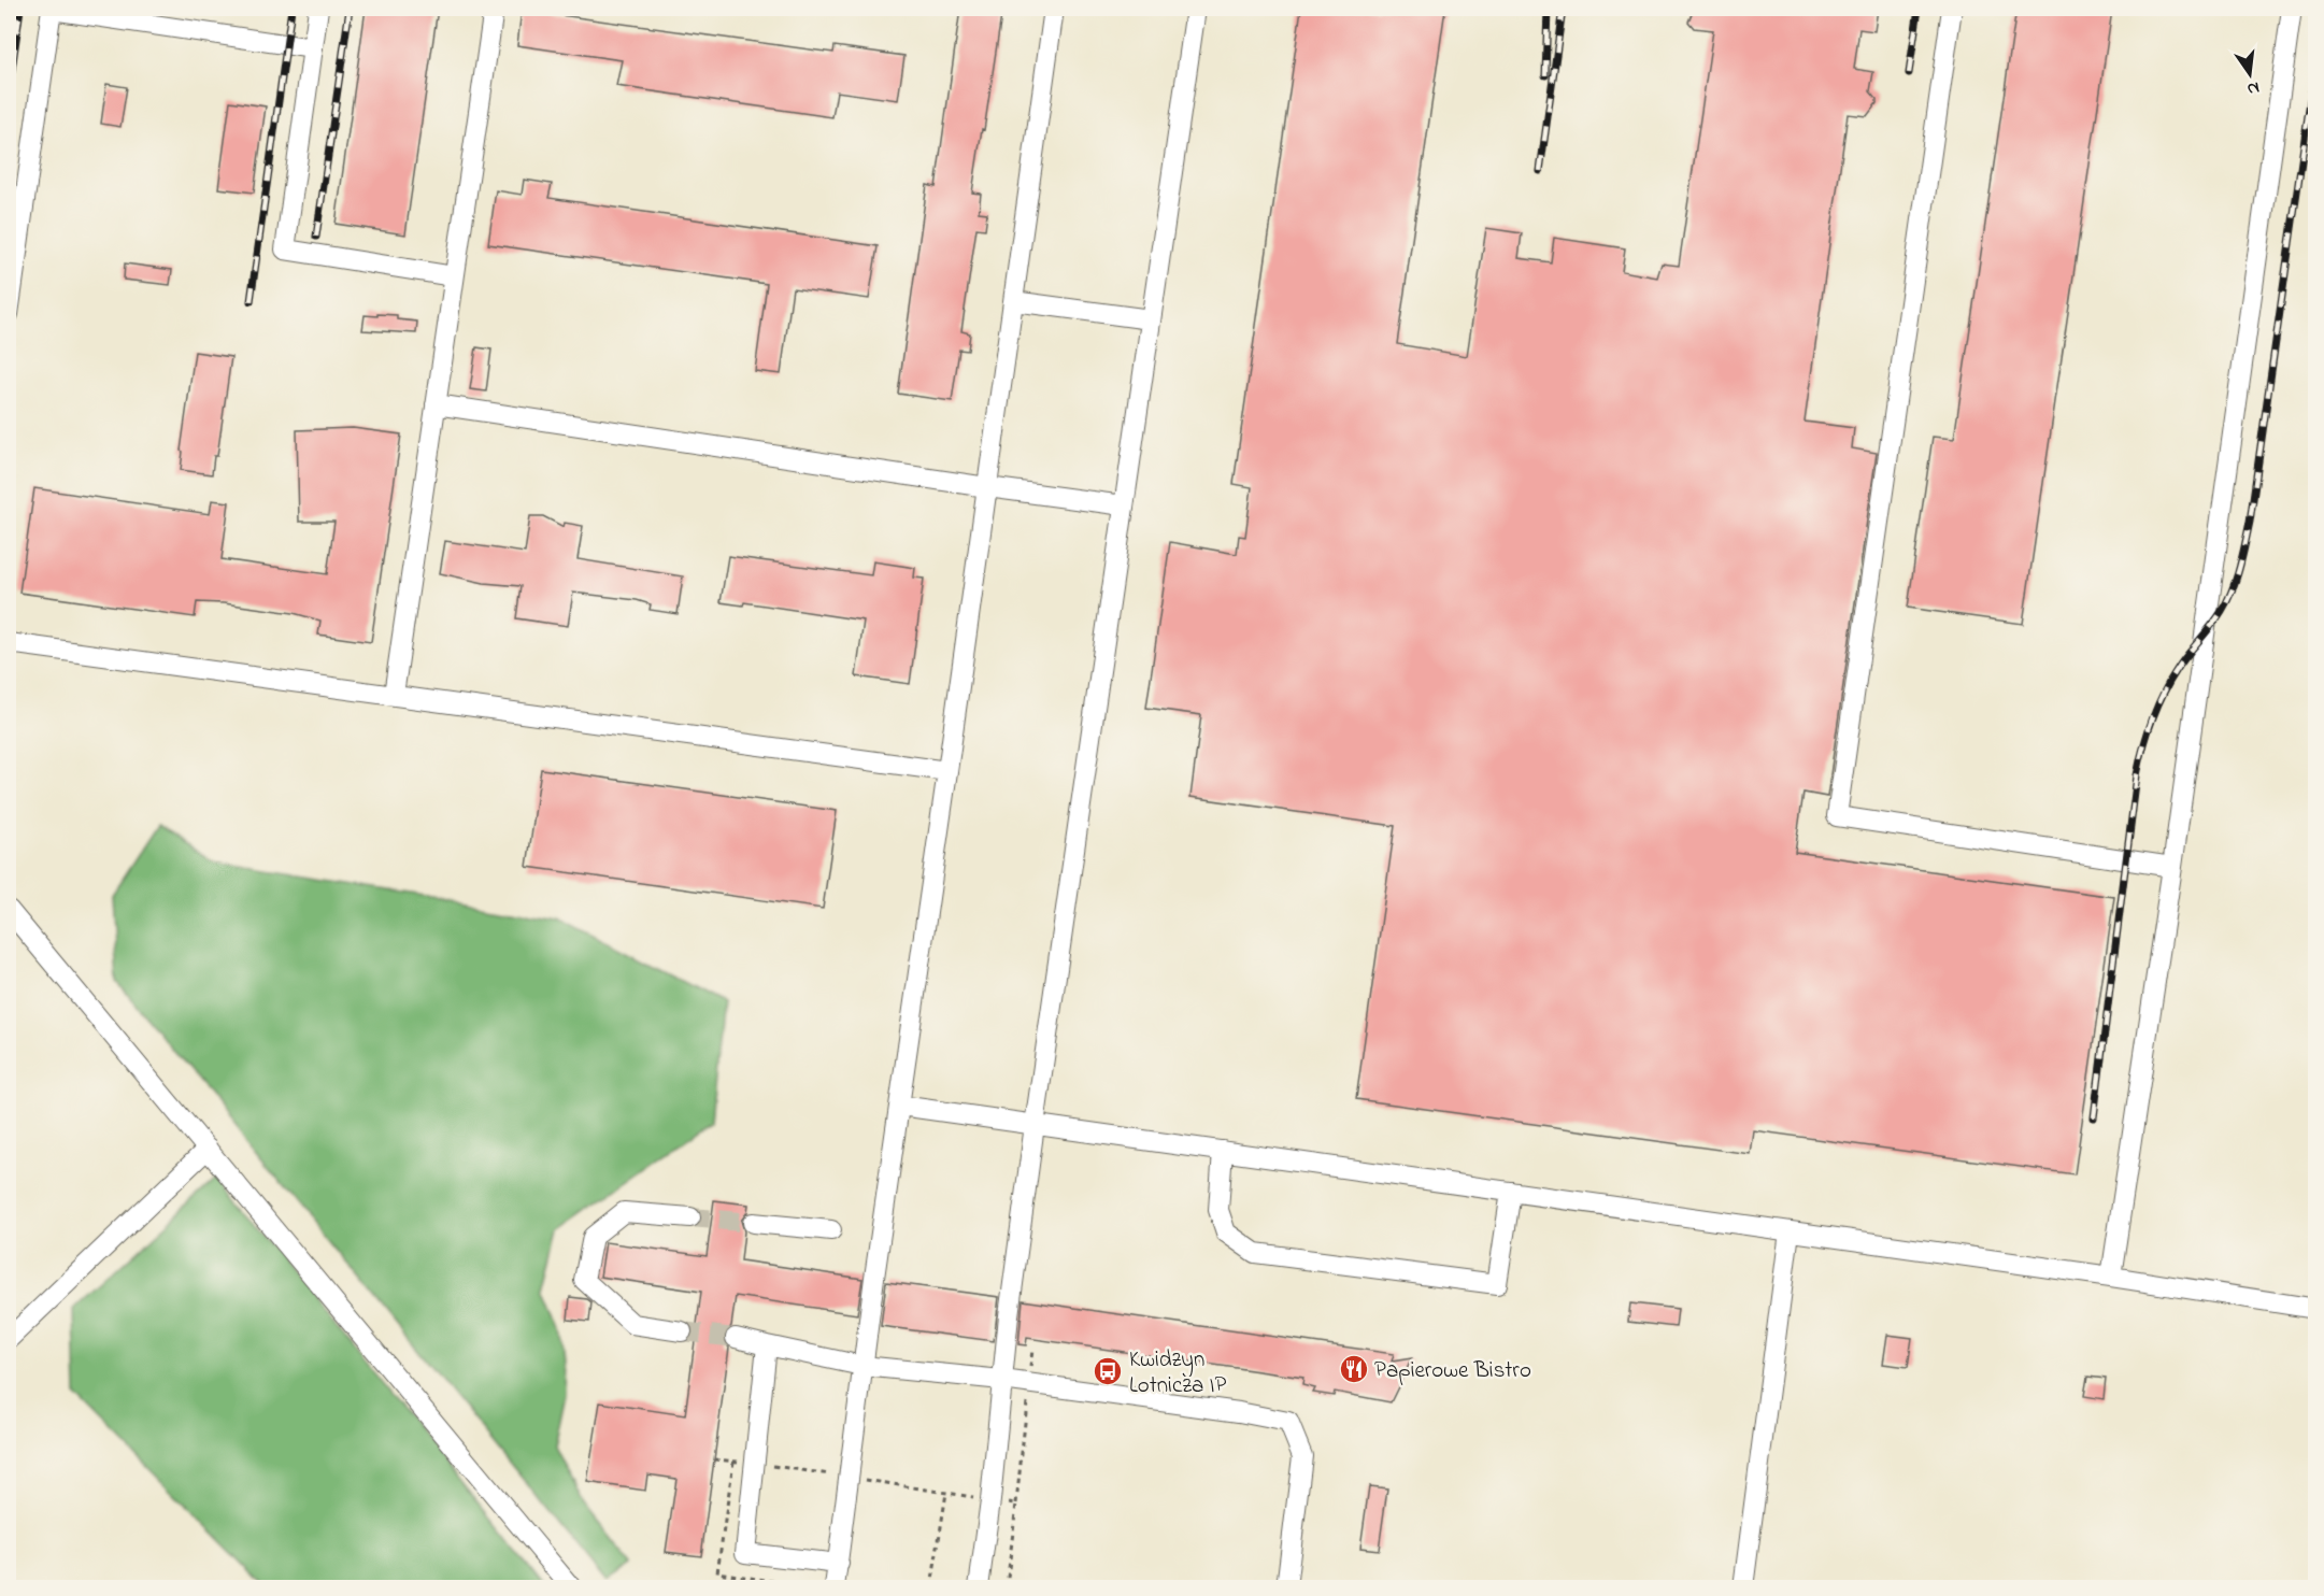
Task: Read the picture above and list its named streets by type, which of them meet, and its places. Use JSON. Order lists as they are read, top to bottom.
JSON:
{
  "places": {
    "restaurant": ["Papierowe Bistro"],
    "bus stop": ["Kwidzyn Lotnicza IP"]
  },
  "north": "bottom"
}
